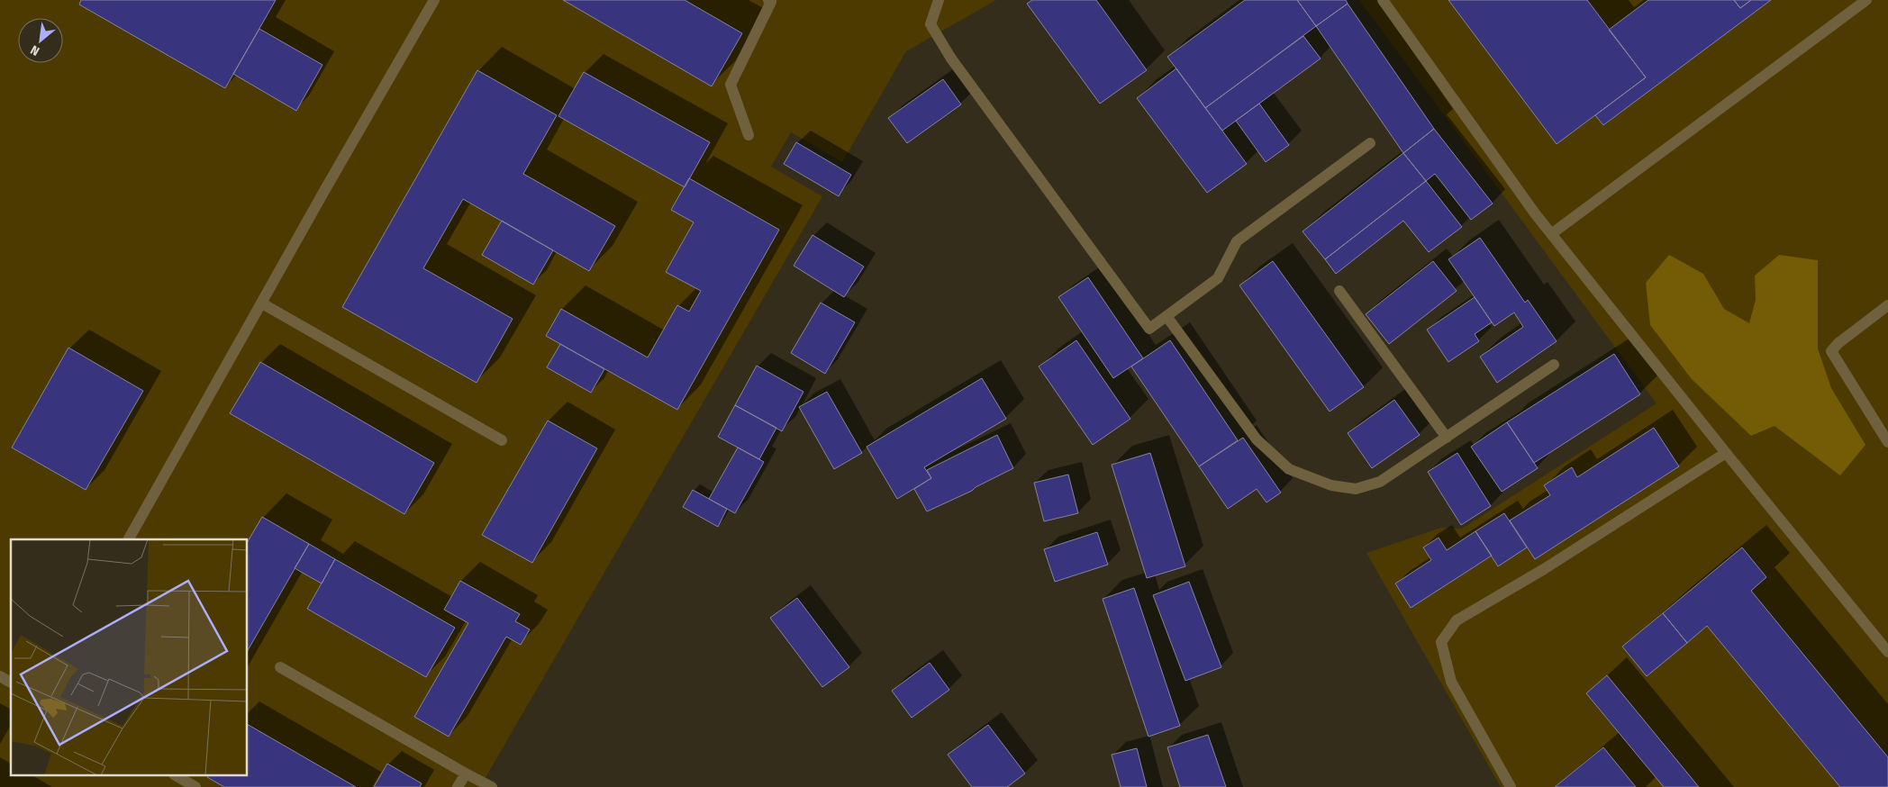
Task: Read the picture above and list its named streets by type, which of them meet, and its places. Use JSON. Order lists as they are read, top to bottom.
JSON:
{
  "north": "bottom left"
}
